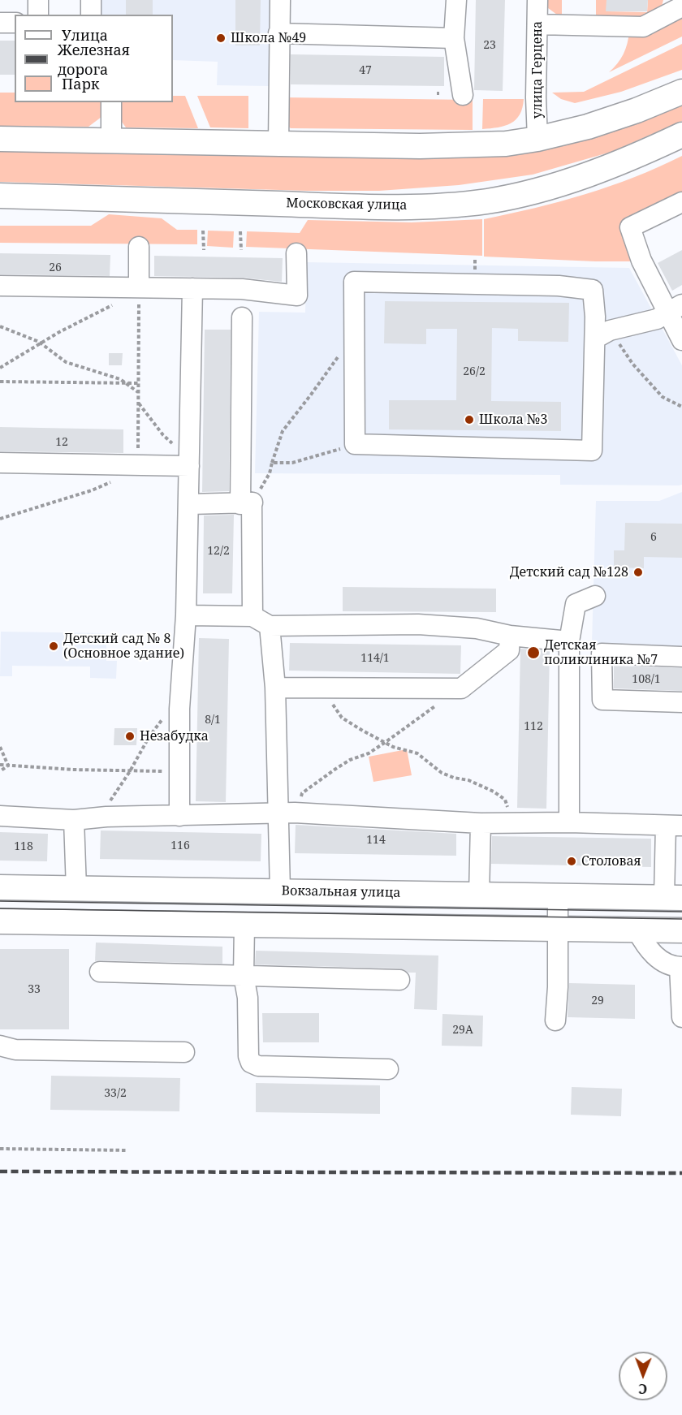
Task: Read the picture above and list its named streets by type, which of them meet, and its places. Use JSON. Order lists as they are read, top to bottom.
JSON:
{
  "streets": {
    "main road": ["Московская улица", "Вокзальная улица"],
    "street": ["улица Герцена"]
  },
  "places": [
    "Школа №49",
    "Школа №3",
    "Детский сад №128",
    "Детский сад № 8 (Основное здание)",
    "Детская поликлиника №7",
    "Незабудка",
    "Столовая"
  ],
  "house_numbers": [
    "23",
    "47",
    "26",
    "26/2",
    "12",
    "6",
    "12/2",
    "114/1",
    "108/1",
    "8/1",
    "112",
    "114",
    "116",
    "118",
    "33",
    "29",
    "29А",
    "33/2"
  ],
  "legend": ["Улица", "Железная дорога", "Парк"],
  "north": "bottom"
}
